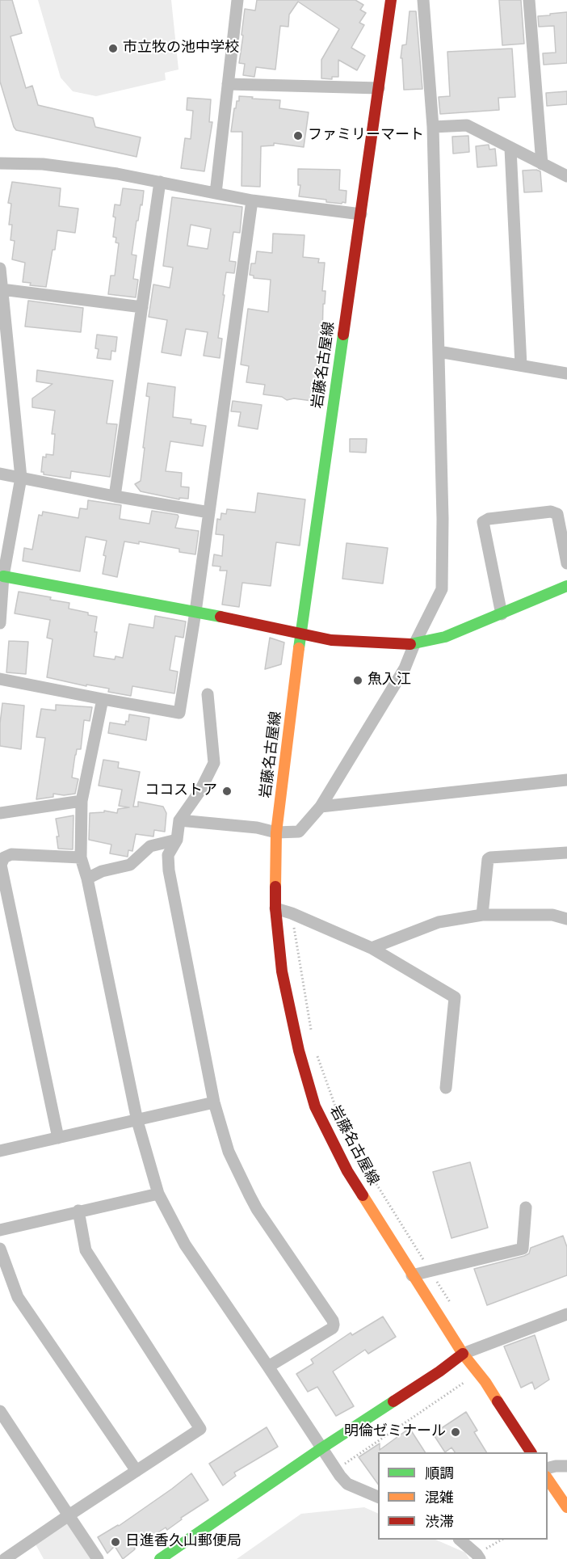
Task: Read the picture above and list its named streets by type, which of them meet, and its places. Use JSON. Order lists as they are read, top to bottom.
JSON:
{
  "streets": {
    "main road": ["岩藤名古屋線"]
  },
  "places": [
    "市立牧の池中学校",
    "ファミリーマート",
    "魚入江",
    "ココストア",
    "明倫ゼミナール",
    "日進香久山郵便局"
  ],
  "legend": ["順調", "混雑", "渋滞"]
}
